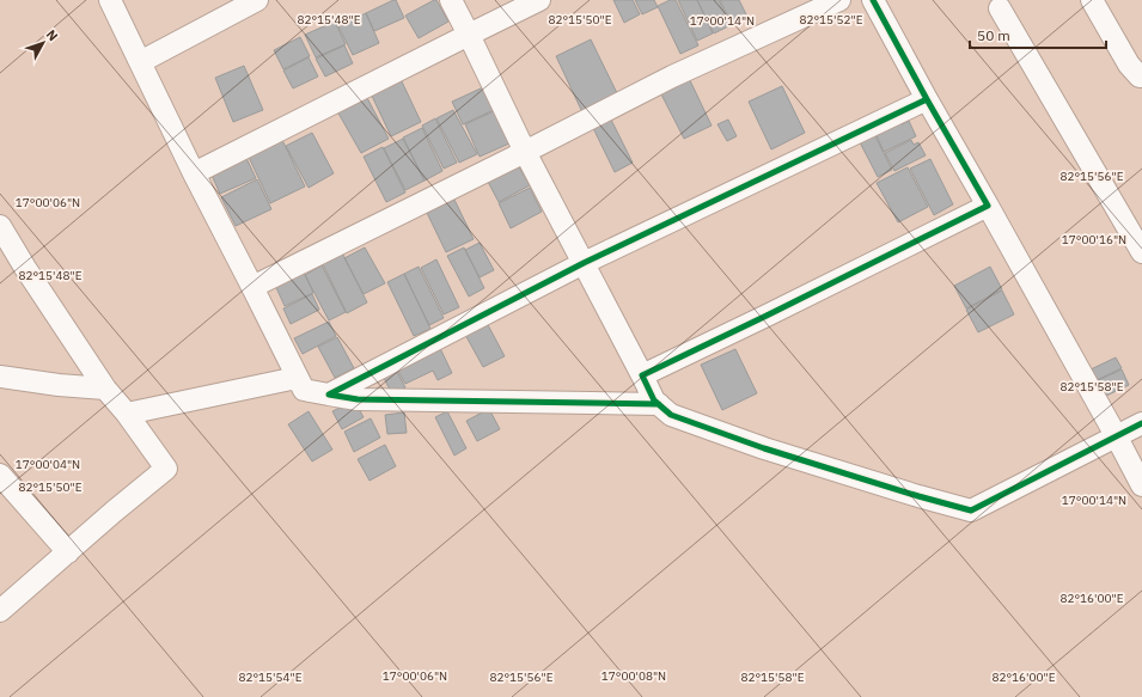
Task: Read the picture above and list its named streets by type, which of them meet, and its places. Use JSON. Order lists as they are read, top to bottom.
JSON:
{
  "scale_bar": "50 m",
  "north": "top right",
  "coordinates": [
    "82°15'48\"E",
    "82°15'50\"E",
    "82°15'52\"E",
    "17°00'14\"N",
    "82°15'56\"E",
    "17°00'06\"N",
    "17°00'16\"N",
    "82°15'58\"E",
    "17°00'04\"N",
    "82°16'00\"E",
    "17°00'08\"N",
    "82°15'54\"E"
  ]
}
